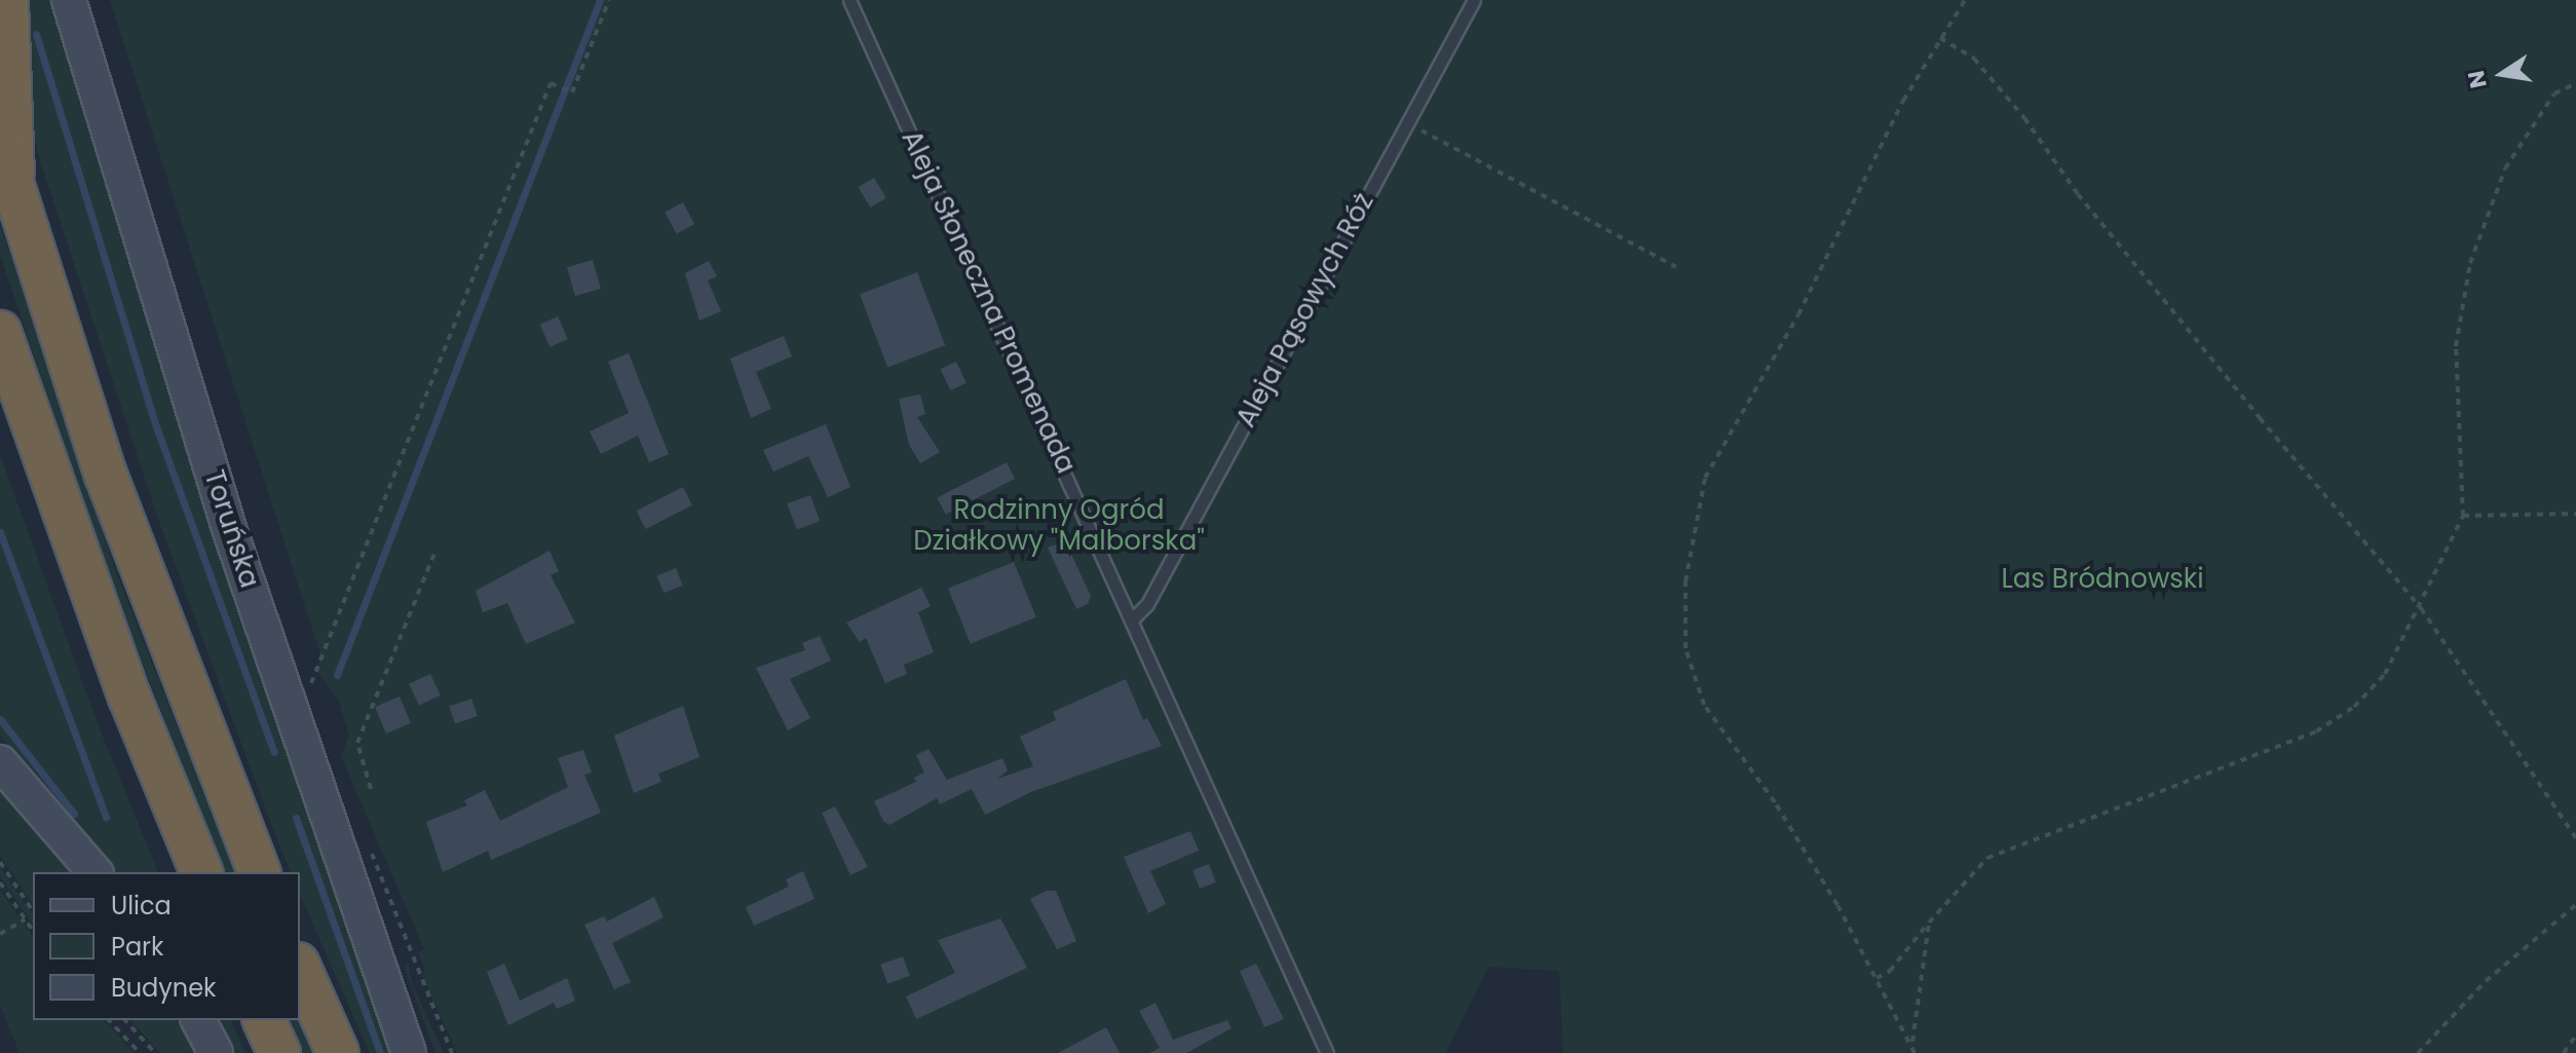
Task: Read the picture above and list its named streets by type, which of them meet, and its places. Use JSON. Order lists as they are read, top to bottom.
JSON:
{
  "streets": {
    "street": ["Toruńska"],
    "lane": ["Aleja Słoneczna Promenada", "Aleja Pąsowych Róż"]
  },
  "crossings": [
    ["Aleja Słoneczna Promenada", "Aleja Pąsowych Róż"]
  ],
  "parks": ["Rodzinny Ogród Działkowy \"Malborska\"", "Las Bródnowski"],
  "legend": ["Ulica", "Park", "Budynek"],
  "north": "left"
}
